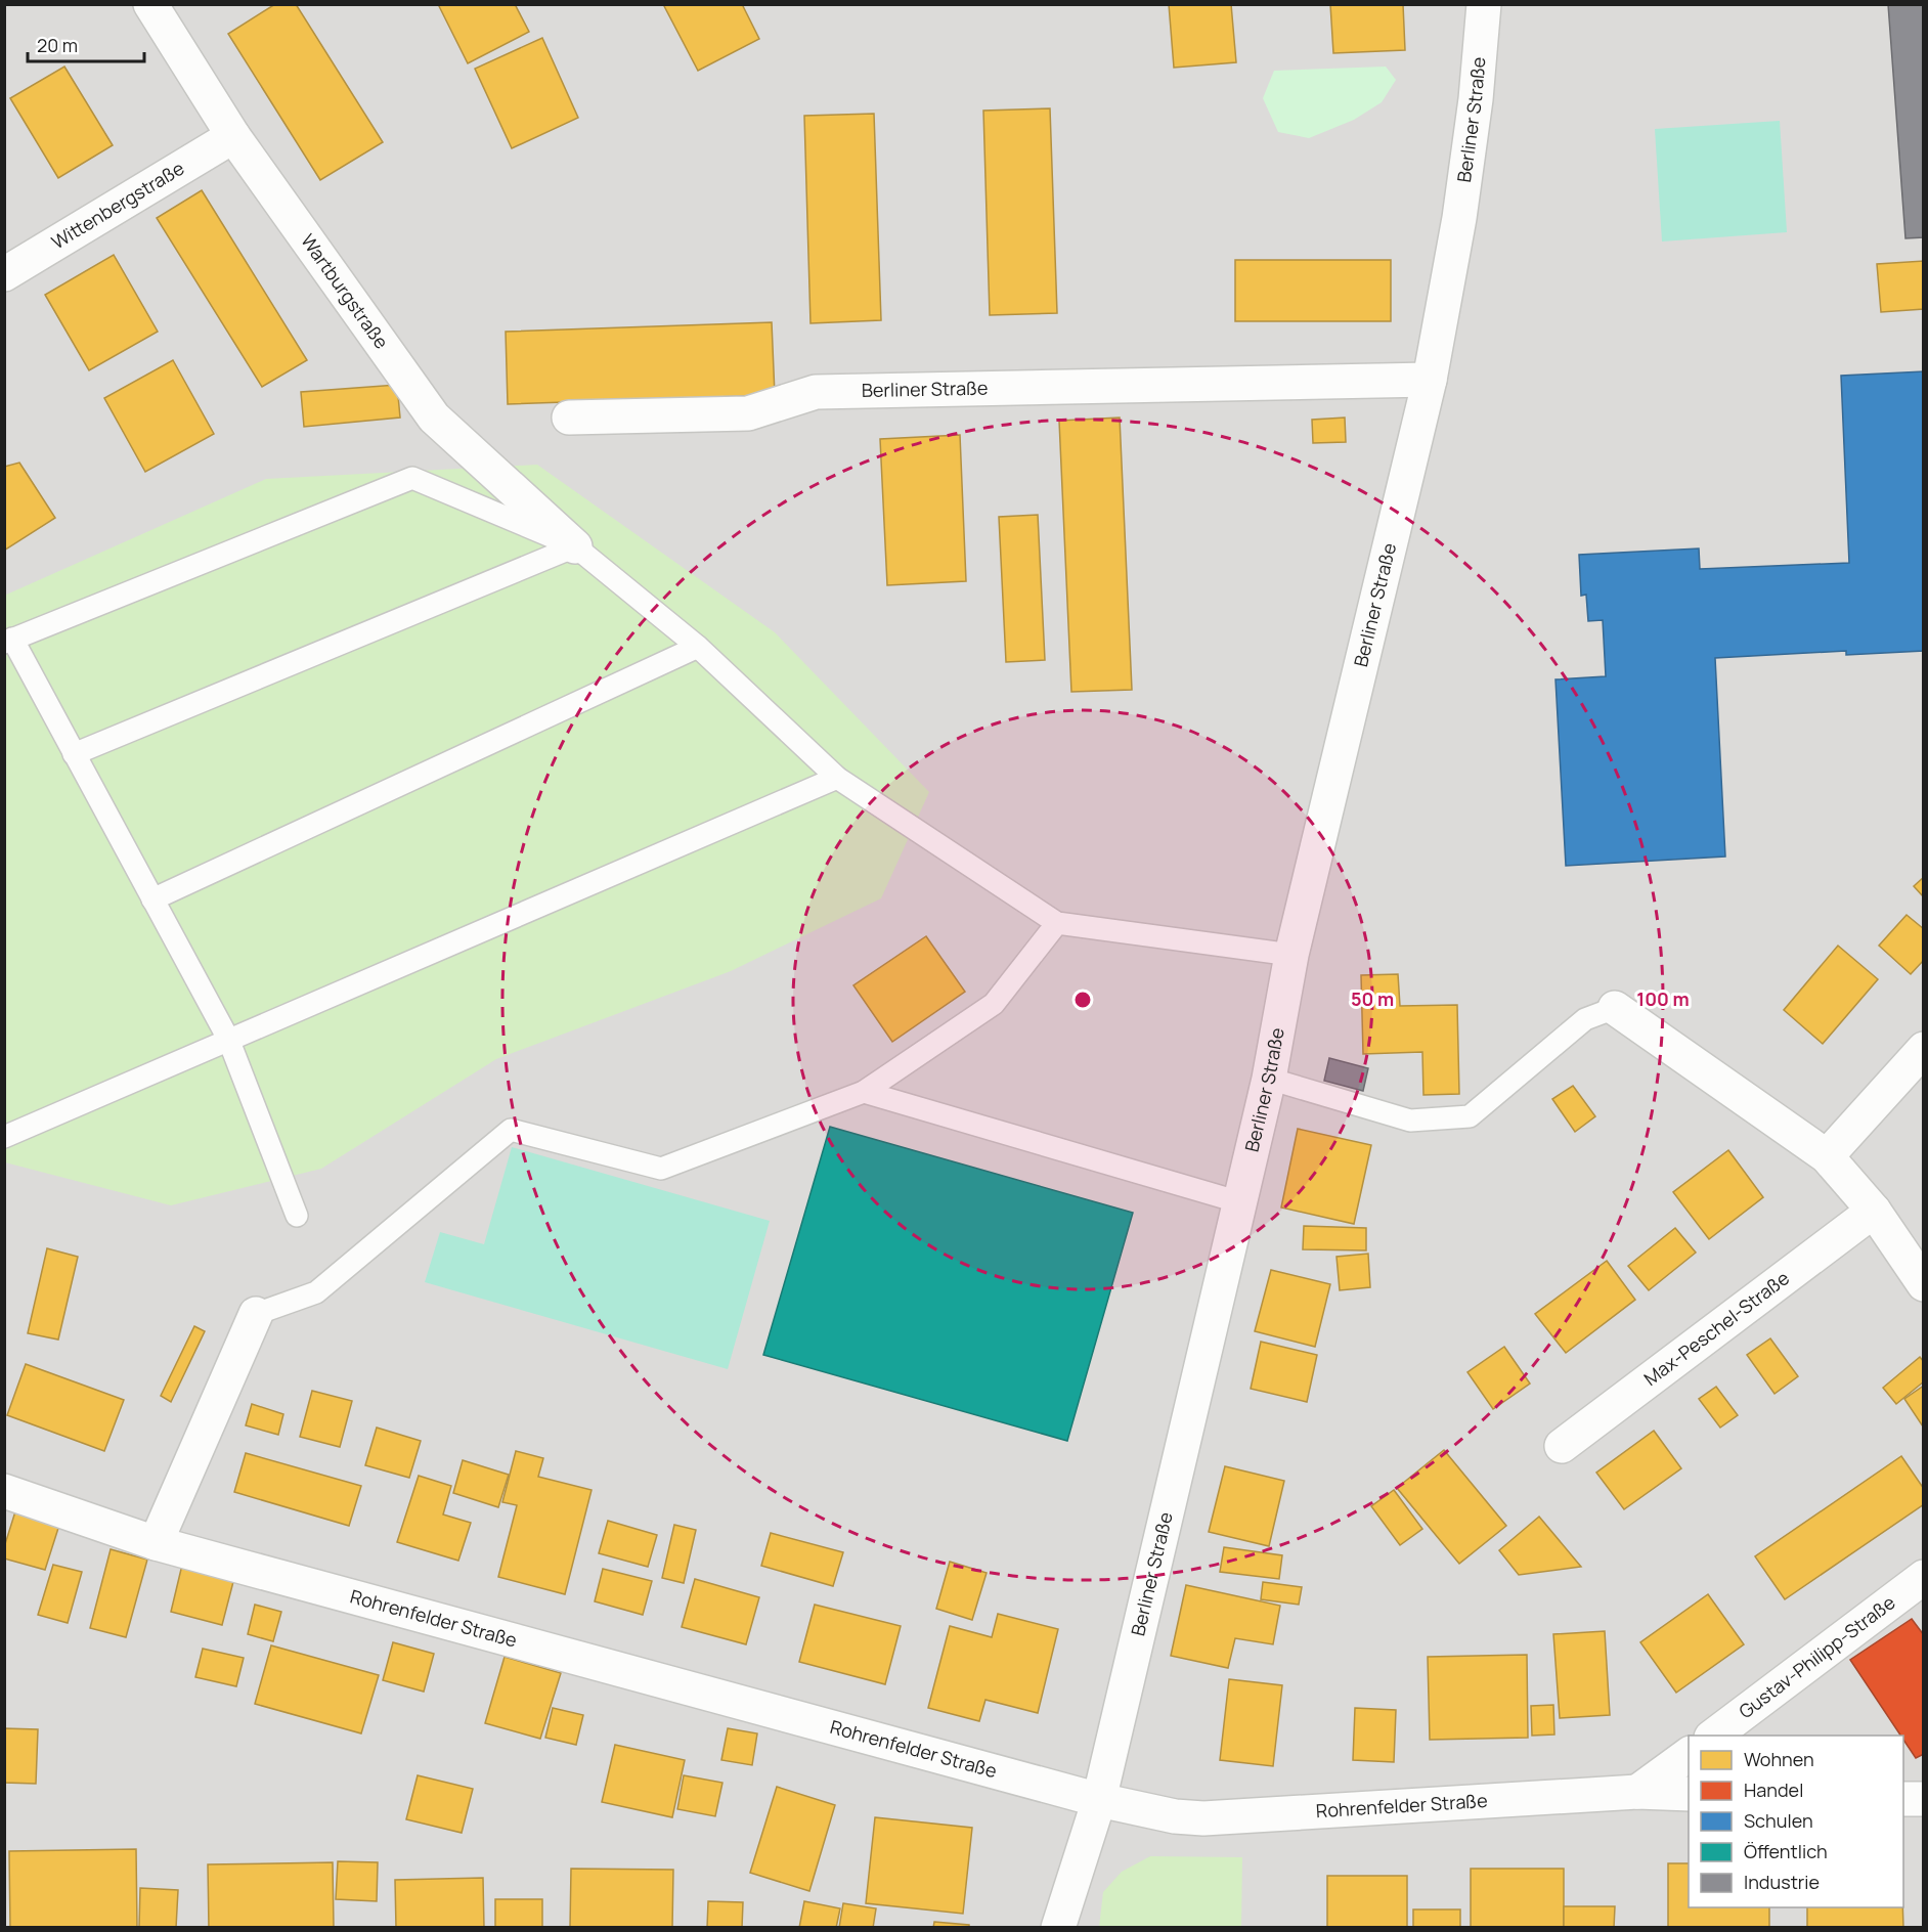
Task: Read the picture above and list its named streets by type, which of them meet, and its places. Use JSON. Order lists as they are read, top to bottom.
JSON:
{
  "streets": {
    "street": [
      "Berliner Straße",
      "Wittenbergstraße",
      "Wartburgstraße",
      "Max-Peschel-Straße",
      "Rohrenfelder Straße",
      "Gustav-Philipp-Straße"
    ]
  },
  "crossings": [
    ["Berliner Straße", "Rohrenfelder Straße"],
    ["Wittenbergstraße", "Wartburgstraße"]
  ],
  "legend": [
    "Wohnen",
    "Handel",
    "Schulen",
    "Öffentlich",
    "Industrie"
  ],
  "scale_bar": "20 m",
  "rings": ["50 m", "100 m"]
}
